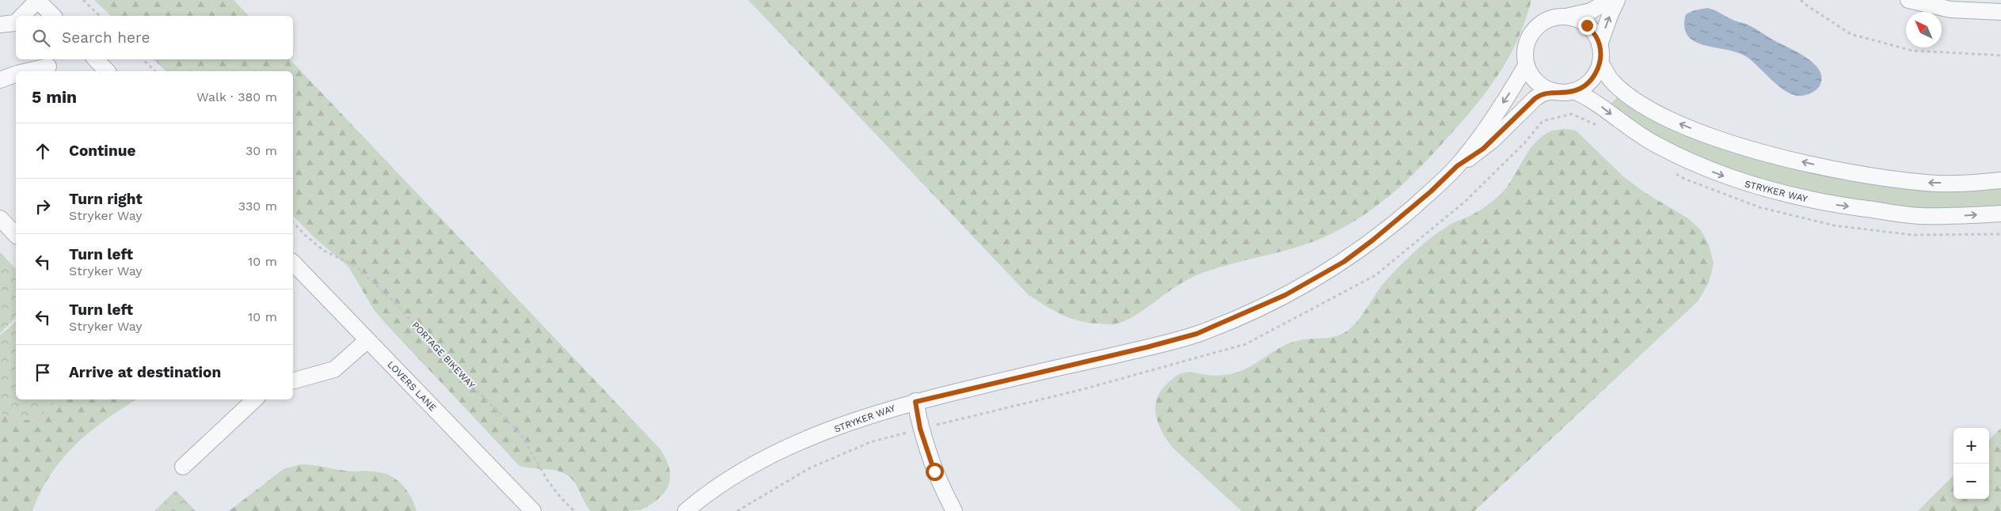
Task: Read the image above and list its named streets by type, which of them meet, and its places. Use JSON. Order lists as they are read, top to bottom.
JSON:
{
  "streets": {
    "street": ["STRYKER WAY", "LOVERS LANE"],
    "path": ["PORTAGE BIKEWAY"]
  },
  "north": "top left",
  "page": {
    "search": "Search here",
    "heading": ["5 min", "Walk · 380 m"],
    "list": [
      ["Continue", "30 m"],
      ["Turn right", "Stryker Way", "330 m"],
      ["Turn left", "Stryker Way", "10 m"],
      ["Turn left", "Stryker Way", "10 m"],
      "Arrive at destination"
    ],
    "map_buttons": ["+", "−"]
  }
}
